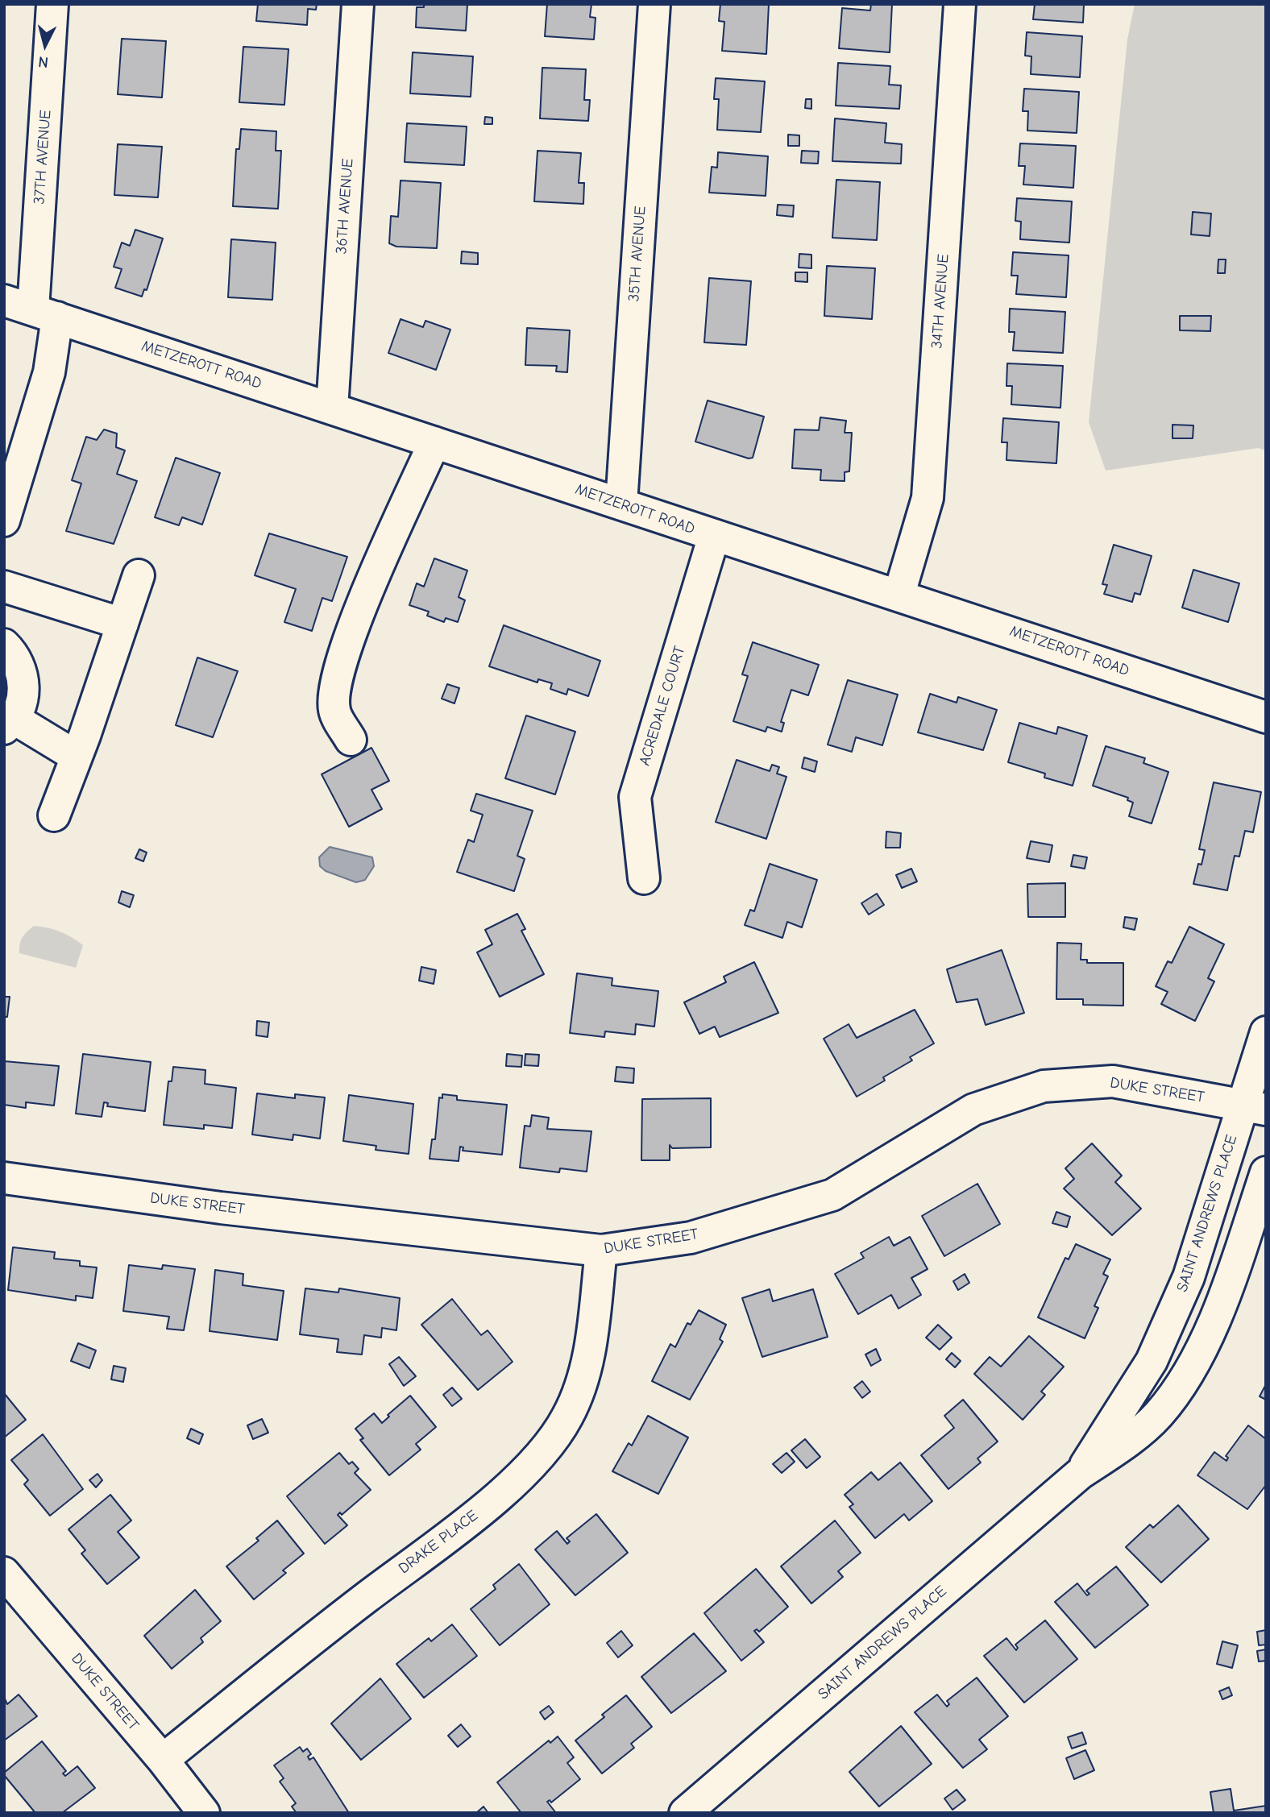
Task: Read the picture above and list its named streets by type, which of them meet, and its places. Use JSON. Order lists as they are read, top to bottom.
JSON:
{
  "streets": {
    "street": [
      "37TH AVENUE",
      "36TH AVENUE",
      "35TH AVENUE",
      "34TH AVENUE",
      "METZEROTT ROAD",
      "ACREDALE COURT",
      "DUKE STREET",
      "SAINT ANDREWS PLACE",
      "DRAKE PLACE"
    ]
  },
  "crossings": [
    ["37TH AVENUE", "METZEROTT ROAD"],
    ["36TH AVENUE", "METZEROTT ROAD"],
    ["35TH AVENUE", "METZEROTT ROAD"],
    ["34TH AVENUE", "METZEROTT ROAD"],
    ["METZEROTT ROAD", "ACREDALE COURT"],
    ["DUKE STREET", "SAINT ANDREWS PLACE"],
    ["DUKE STREET", "DRAKE PLACE"]
  ],
  "north": "bottom"
}
